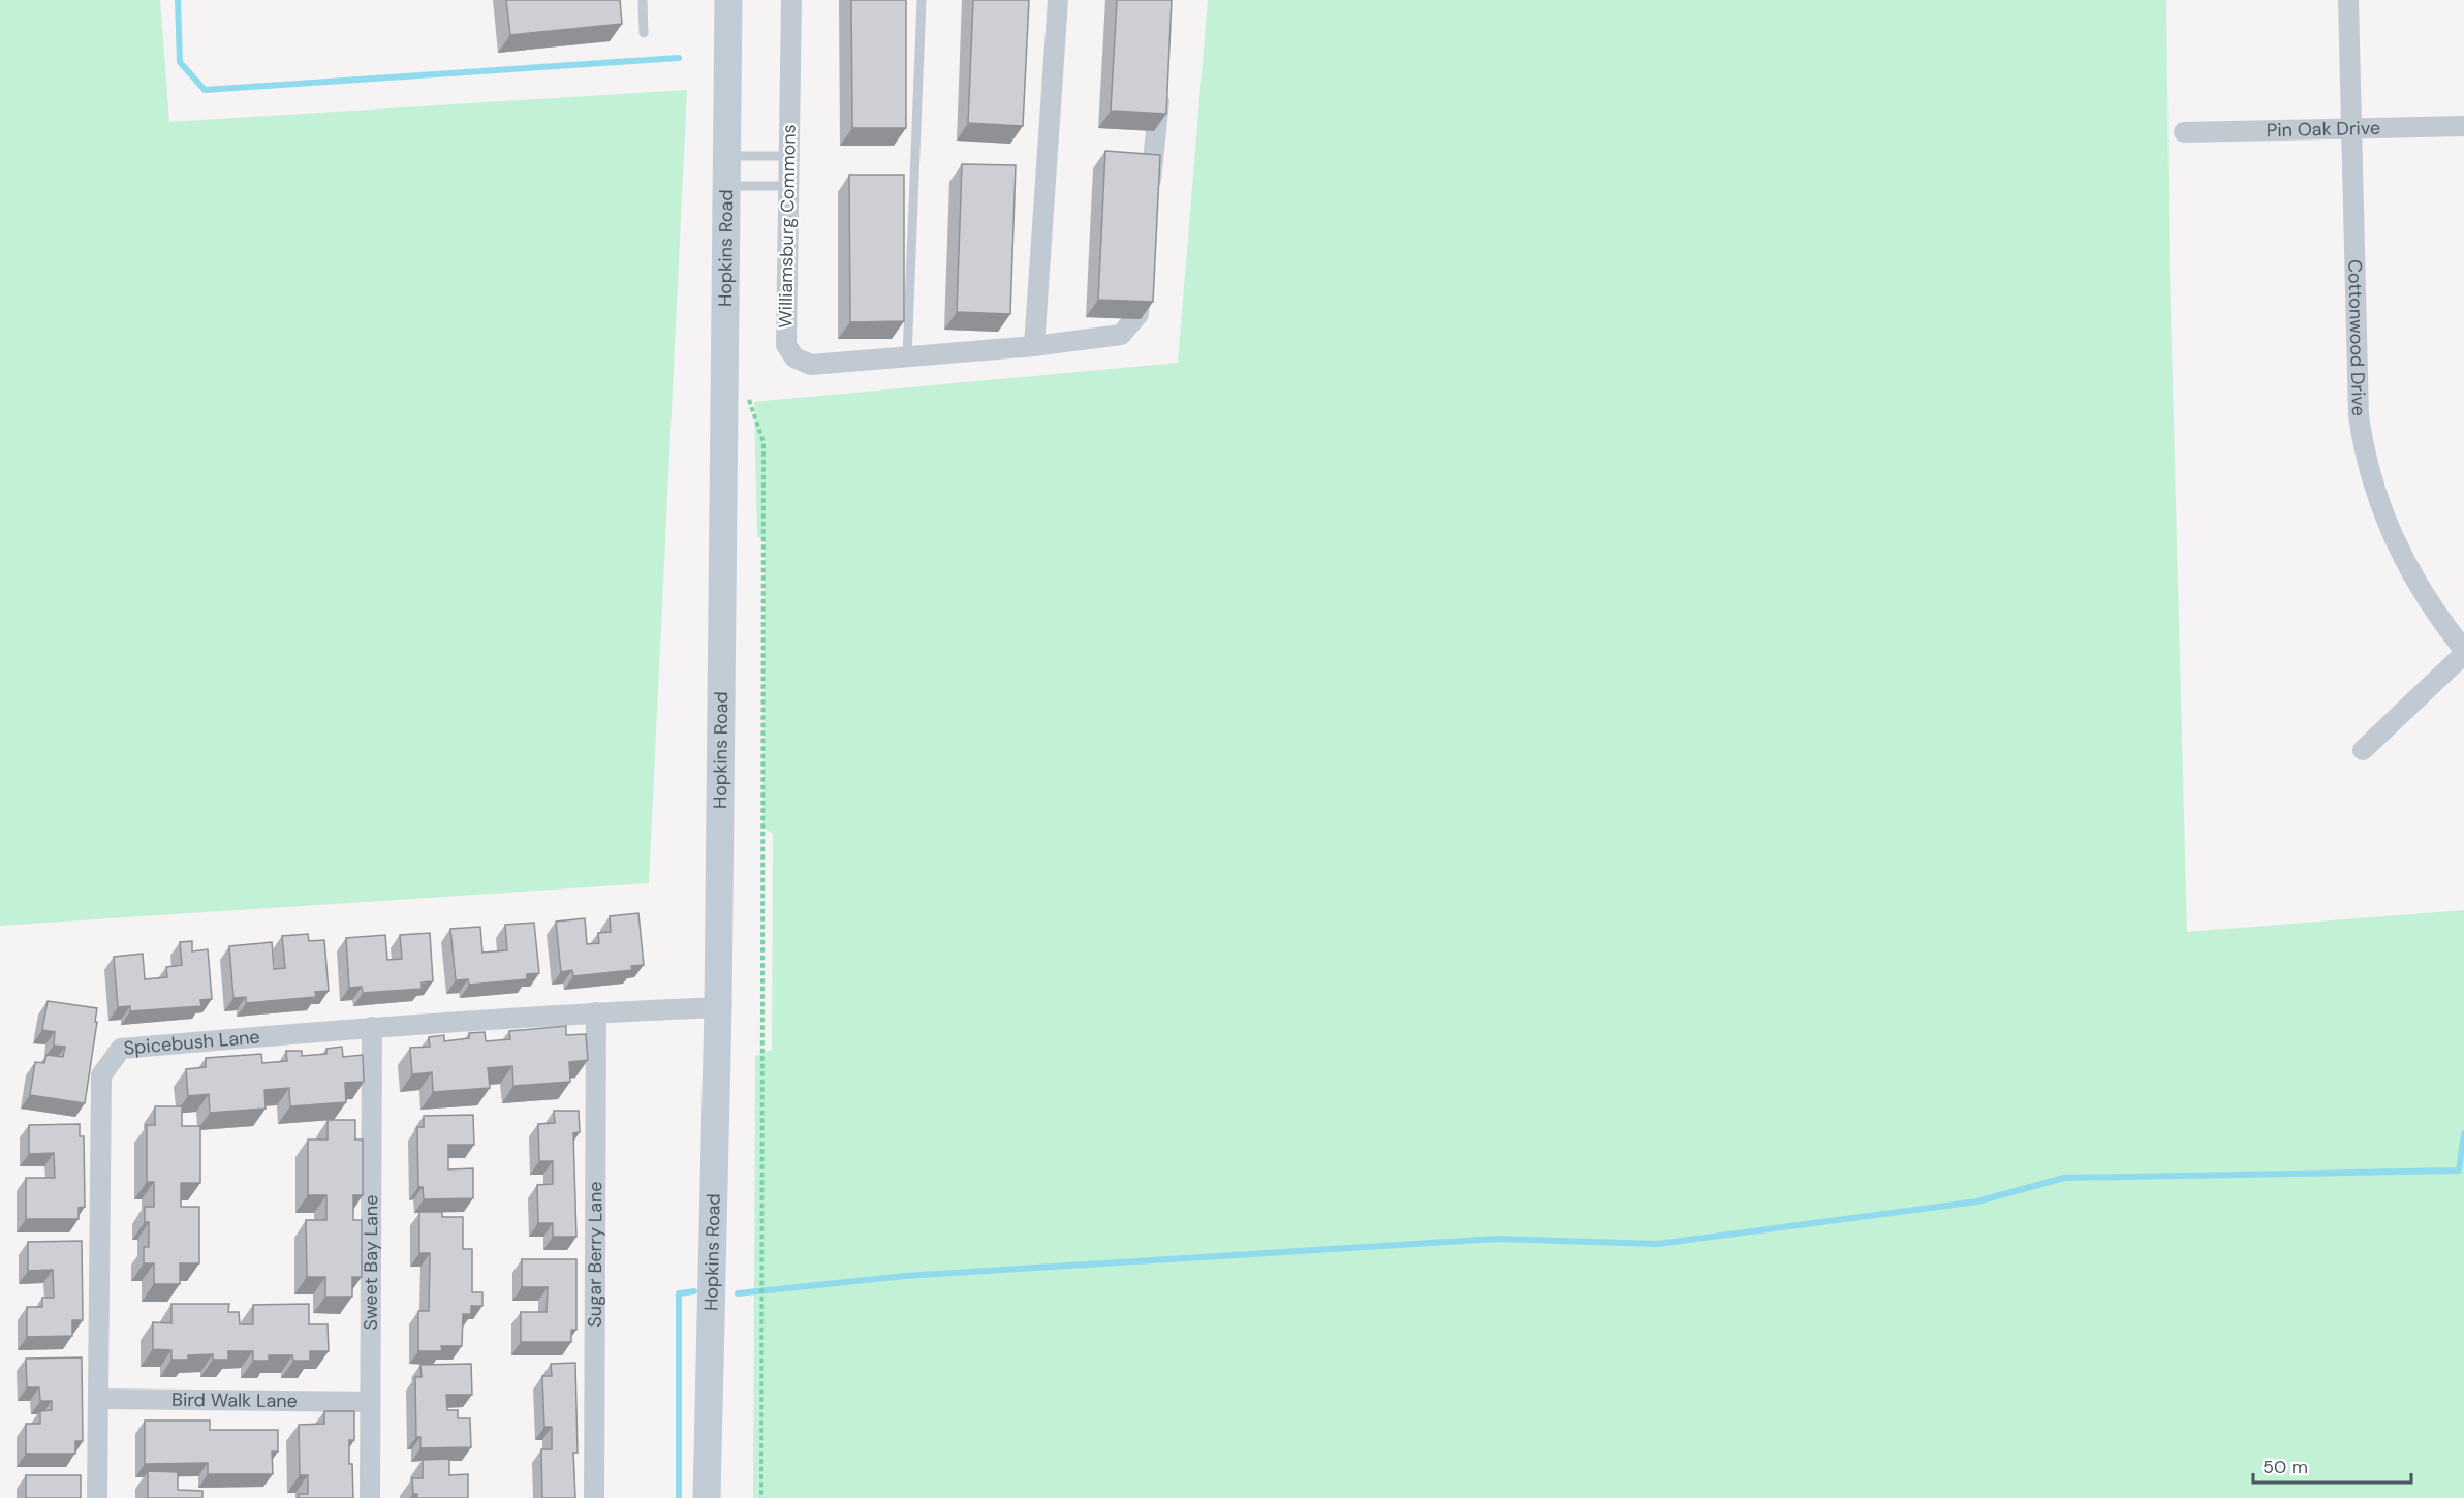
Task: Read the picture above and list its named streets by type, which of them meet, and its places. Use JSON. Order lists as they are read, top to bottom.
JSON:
{
  "streets": {
    "street": [
      "Pin Oak Drive",
      "Williamsburg Commons",
      "Hopkins Road",
      "Cottonwood Drive",
      "Spicebush Lane",
      "Sugar Berry Lane",
      "Sweet Bay Lane",
      "Bird Walk Lane"
    ]
  },
  "crossings": [
    ["Pin Oak Drive", "Cottonwood Drive"],
    ["Hopkins Road", "Spicebush Lane"],
    ["Spicebush Lane", "Sugar Berry Lane"],
    ["Spicebush Lane", "Sweet Bay Lane"],
    ["Spicebush Lane", "Bird Walk Lane"],
    ["Sweet Bay Lane", "Bird Walk Lane"]
  ],
  "scale_bar": "50 m"
}
